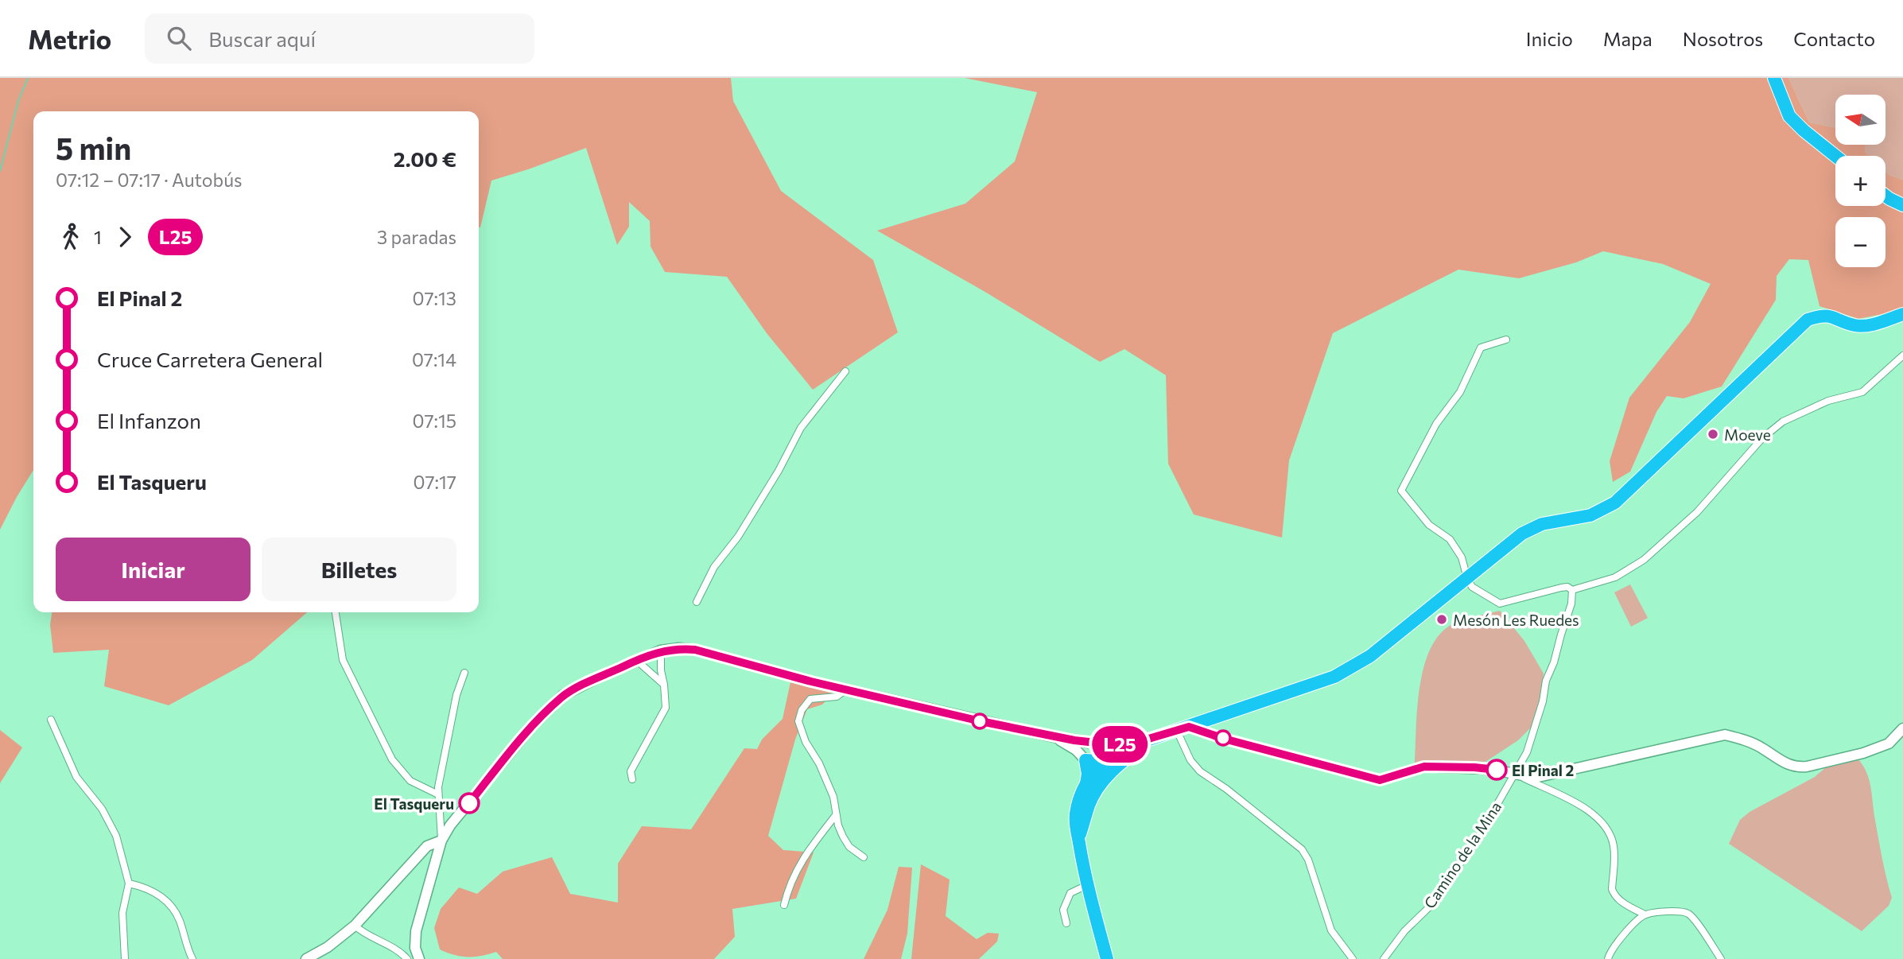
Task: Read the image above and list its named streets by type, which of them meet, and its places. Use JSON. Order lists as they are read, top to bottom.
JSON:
{
  "streets": {
    "street": ["Camino de la Mina"]
  },
  "places": [
    "Moeve",
    "Mesón Les Ruedes",
    "El Pinal 2",
    "El Tasqueru"
  ],
  "lines": ["bus line L25"],
  "north": "left",
  "page": {
    "header": "Metrio",
    "search": "Buscar aquí",
    "nav": [
      "Inicio",
      "Mapa",
      "Nosotros",
      "Contacto"
    ],
    "on_map": "L25",
    "map_buttons": ["+", "−"],
    "heading": ["5 min", "07:12 – 07:17 · Autobús", "2.00 €"],
    "legs": ["1", "L25", "3 paradas"],
    "list": [
      {
        "name": "El Pinal 2",
        "value": "07:13"
      },
      {
        "name": "Cruce Carretera General",
        "value": "07:14"
      },
      {
        "name": "El Infanzon",
        "value": "07:15"
      },
      {
        "name": "El Tasqueru",
        "value": "07:17"
      }
    ],
    "buttons": ["Iniciar", "Billetes"]
  }
}
